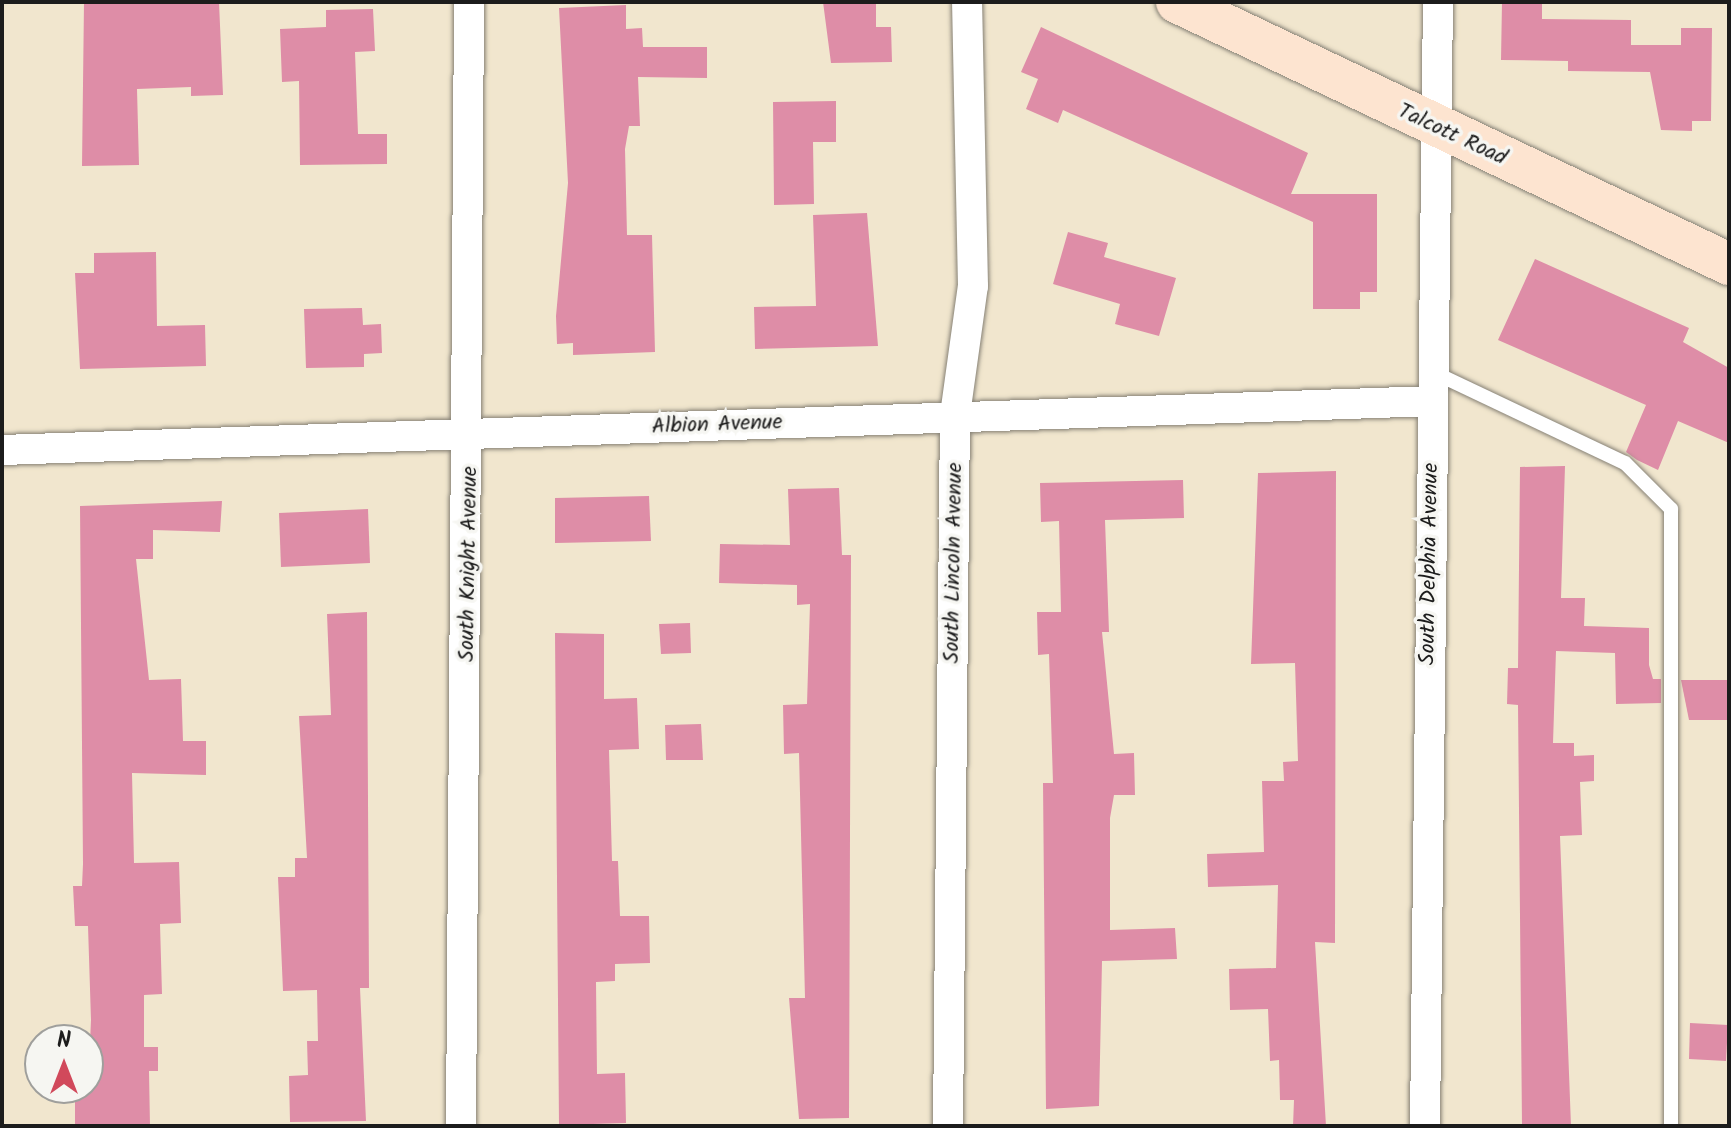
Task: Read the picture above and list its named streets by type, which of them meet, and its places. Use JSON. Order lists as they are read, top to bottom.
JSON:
{
  "streets": {
    "street": [
      "Talcott Road",
      "Albion Avenue",
      "South Lincoln Avenue",
      "South Knight Avenue",
      "South Delphia Avenue"
    ]
  },
  "crossings": [
    ["Talcott Road", "South Delphia Avenue"],
    ["Albion Avenue", "South Lincoln Avenue"],
    ["Albion Avenue", "South Knight Avenue"],
    ["Albion Avenue", "South Delphia Avenue"]
  ],
  "north": "top"
}
